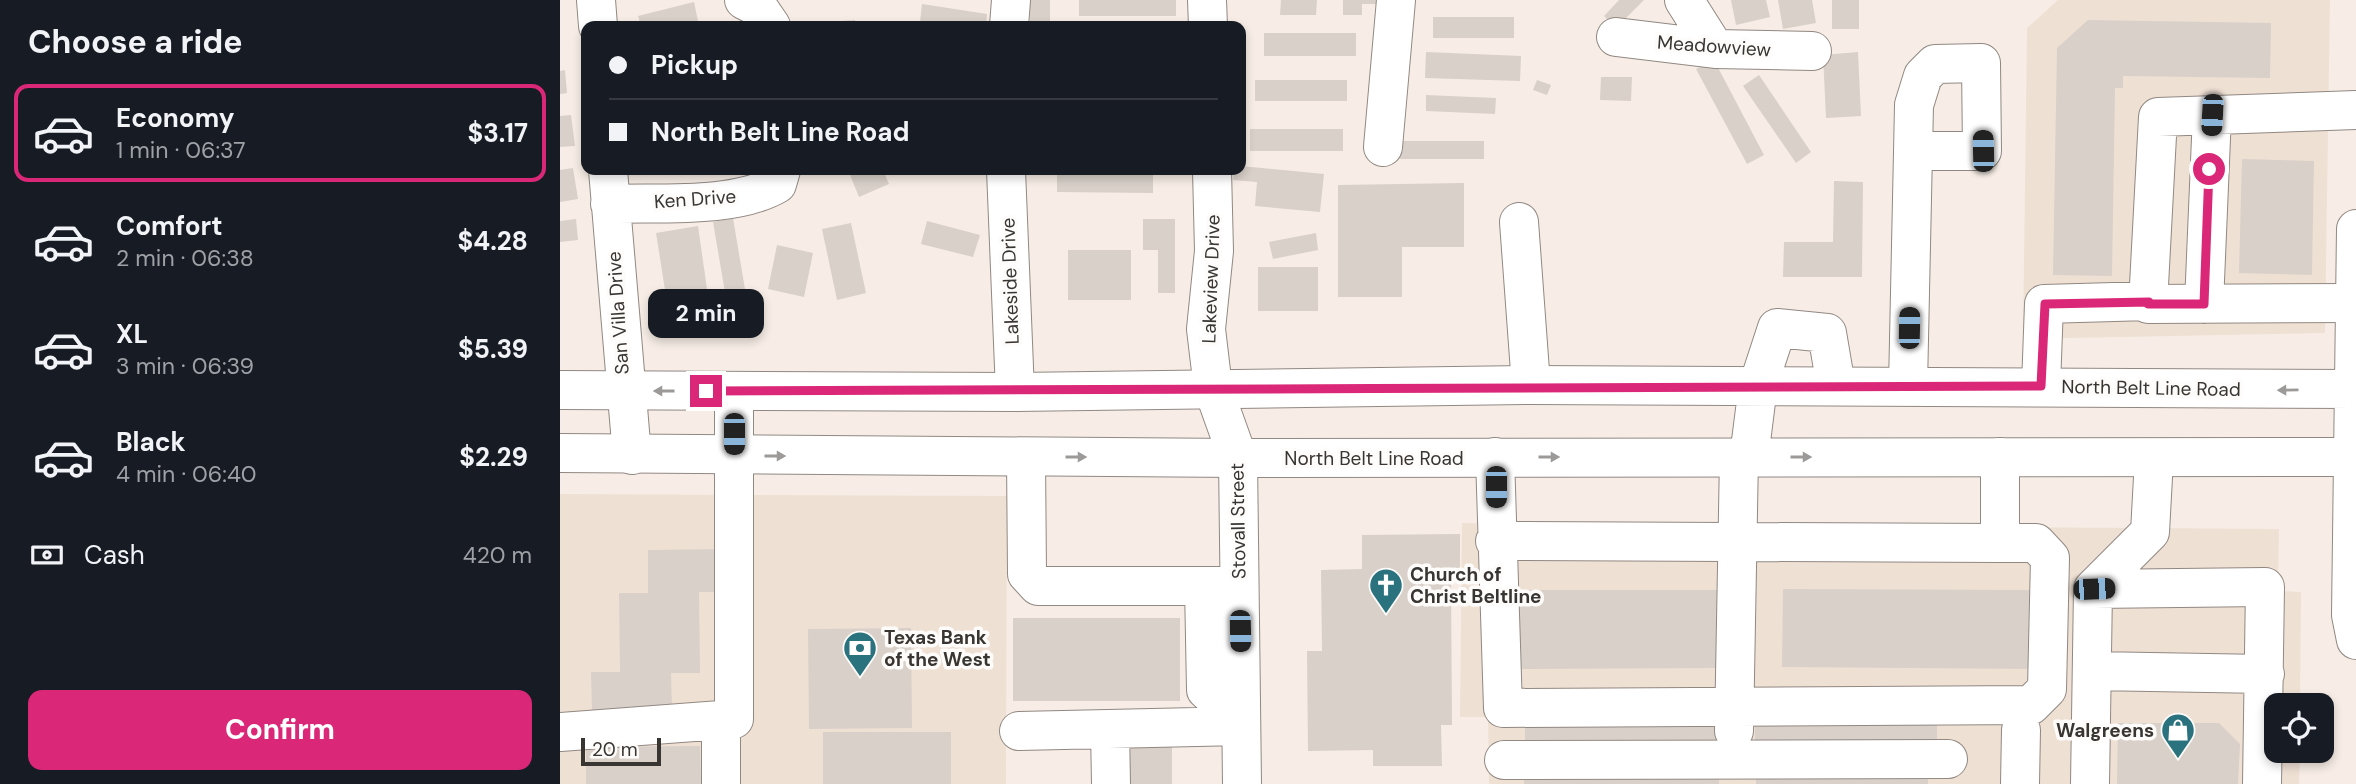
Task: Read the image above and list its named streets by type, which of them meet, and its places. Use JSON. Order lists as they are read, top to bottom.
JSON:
{
  "streets": {
    "main road": [
      "Meadowview",
      "Ken Drive",
      "Lakeview Drive",
      "Lakeside Drive",
      "San Villa Drive",
      "North Belt Line Road",
      "Stovall Street"
    ]
  },
  "crossings": [
    ["Ken Drive", "San Villa Drive"],
    ["Lakeview Drive", "North Belt Line Road"],
    ["Lakeview Drive", "Stovall Street"],
    ["Lakeside Drive", "North Belt Line Road"],
    ["San Villa Drive", "North Belt Line Road"],
    ["North Belt Line Road", "Stovall Street"]
  ],
  "places": {
    "church": ["Church of Christ Beltline"],
    "bank": ["Texas Bank of the West"],
    "shop": ["Walgreens"]
  },
  "scale_bar": "20 m",
  "page": {
    "heading": "Choose a ride",
    "banner": ["Pickup", "North Belt Line Road"],
    "list": [
      {
        "name": "Economy",
        "note": "1 min · 06:37",
        "value": "$3.17"
      },
      {
        "name": "Comfort",
        "note": "2 min · 06:38",
        "value": "$4.28"
      },
      {
        "name": "XL",
        "note": "3 min · 06:39",
        "value": "$5.39"
      },
      {
        "name": "Black",
        "note": "4 min · 06:40",
        "value": "$2.29"
      }
    ],
    "bubble": "2 min",
    "pay": ["Cash", "420 m"],
    "buttons": "Confirm",
    "scale": "20 m"
  }
}
